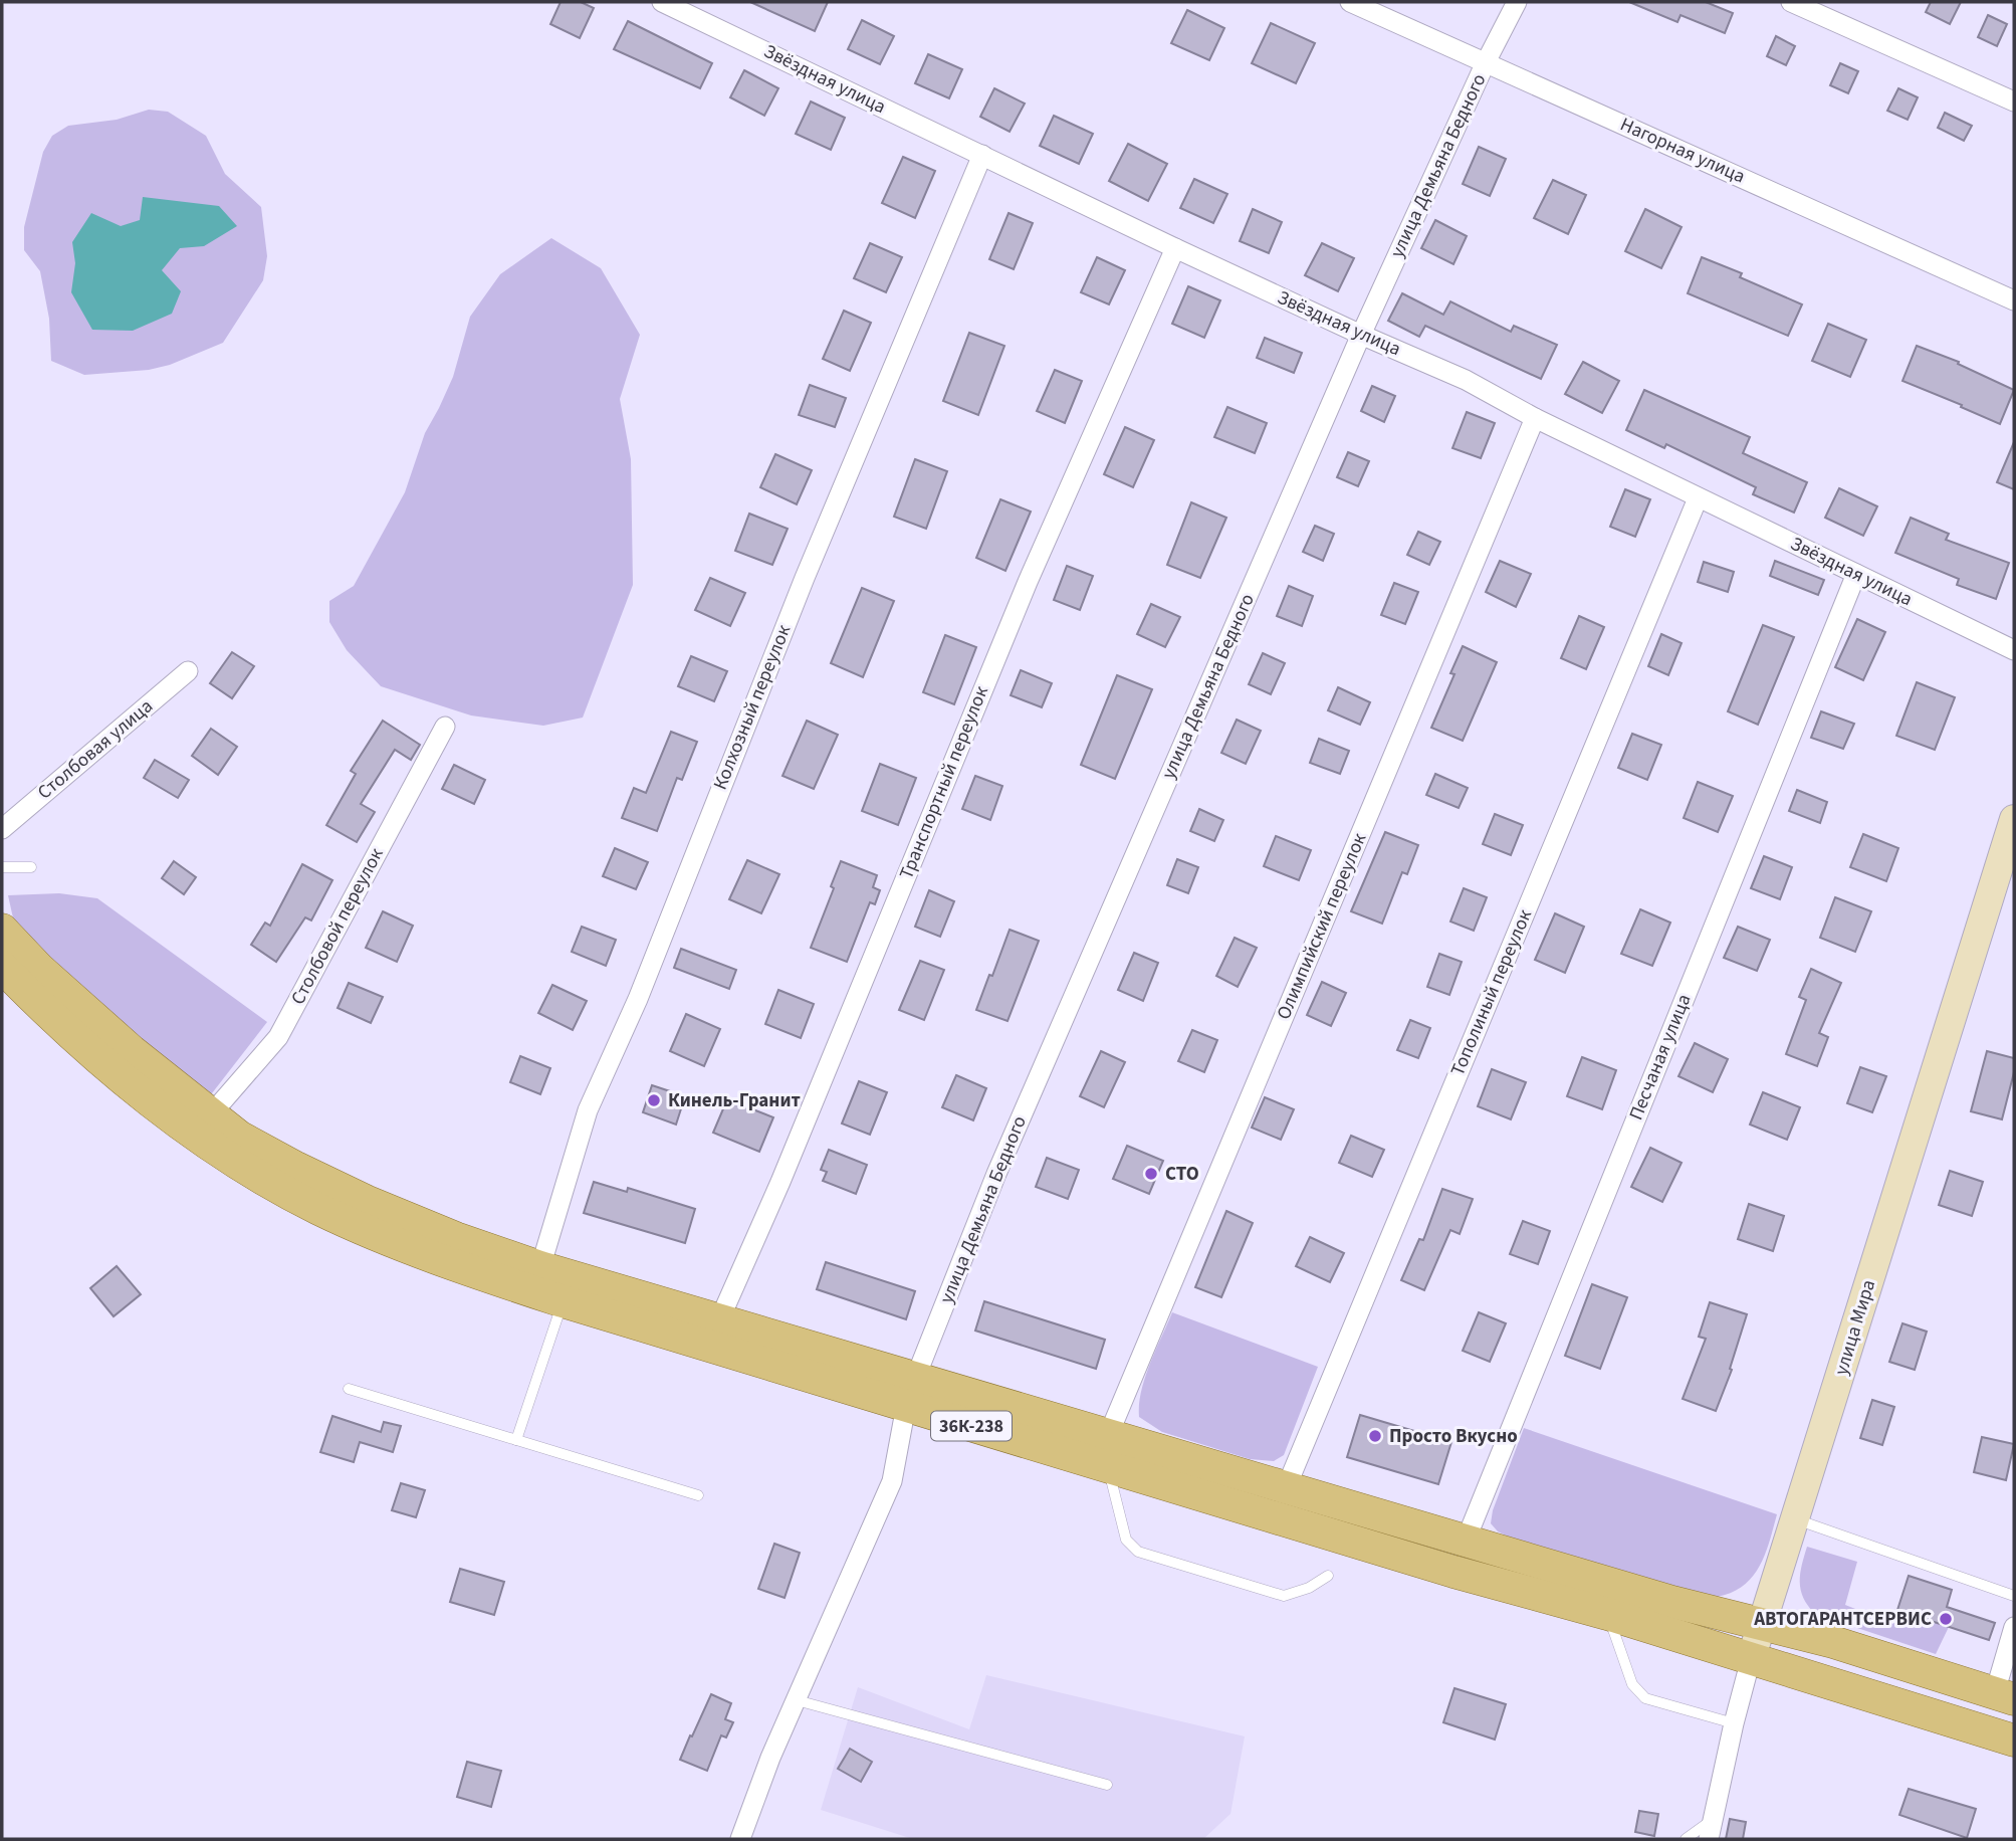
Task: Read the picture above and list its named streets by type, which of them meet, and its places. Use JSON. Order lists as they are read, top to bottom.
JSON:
{
  "streets": {
    "main road": ["улица Мира", "36К-238"],
    "street": [
      "Звёздная улица",
      "Нагорная улица",
      "улица Демьяна Бедного",
      "Колхозный переулок",
      "Столбовая улица",
      "Транспортный переулок",
      "Столбовой переулок",
      "Олимпийский переулок",
      "Тополиный переулок",
      "Песчаная улица"
    ]
  },
  "crossings": [
    ["Звёздная улица", "улица Демьяна Бедного"],
    ["Звёздная улица", "Колхозный переулок"],
    ["Звёздная улица", "Транспортный переулок"],
    ["Звёздная улица", "Олимпийский переулок"],
    ["Звёздная улица", "Тополиный переулок"],
    ["Звёздная улица", "Песчаная улица"],
    ["Нагорная улица", "улица Демьяна Бедного"],
    ["улица Демьяна Бедного", "36К-238"],
    ["улица Мира", "36К-238"]
  ],
  "places": [
    "Кинель-Гранит",
    "СТО",
    "Просто Вкусно",
    "АВТОГАРАНТСЕРВИС"
  ]
}
